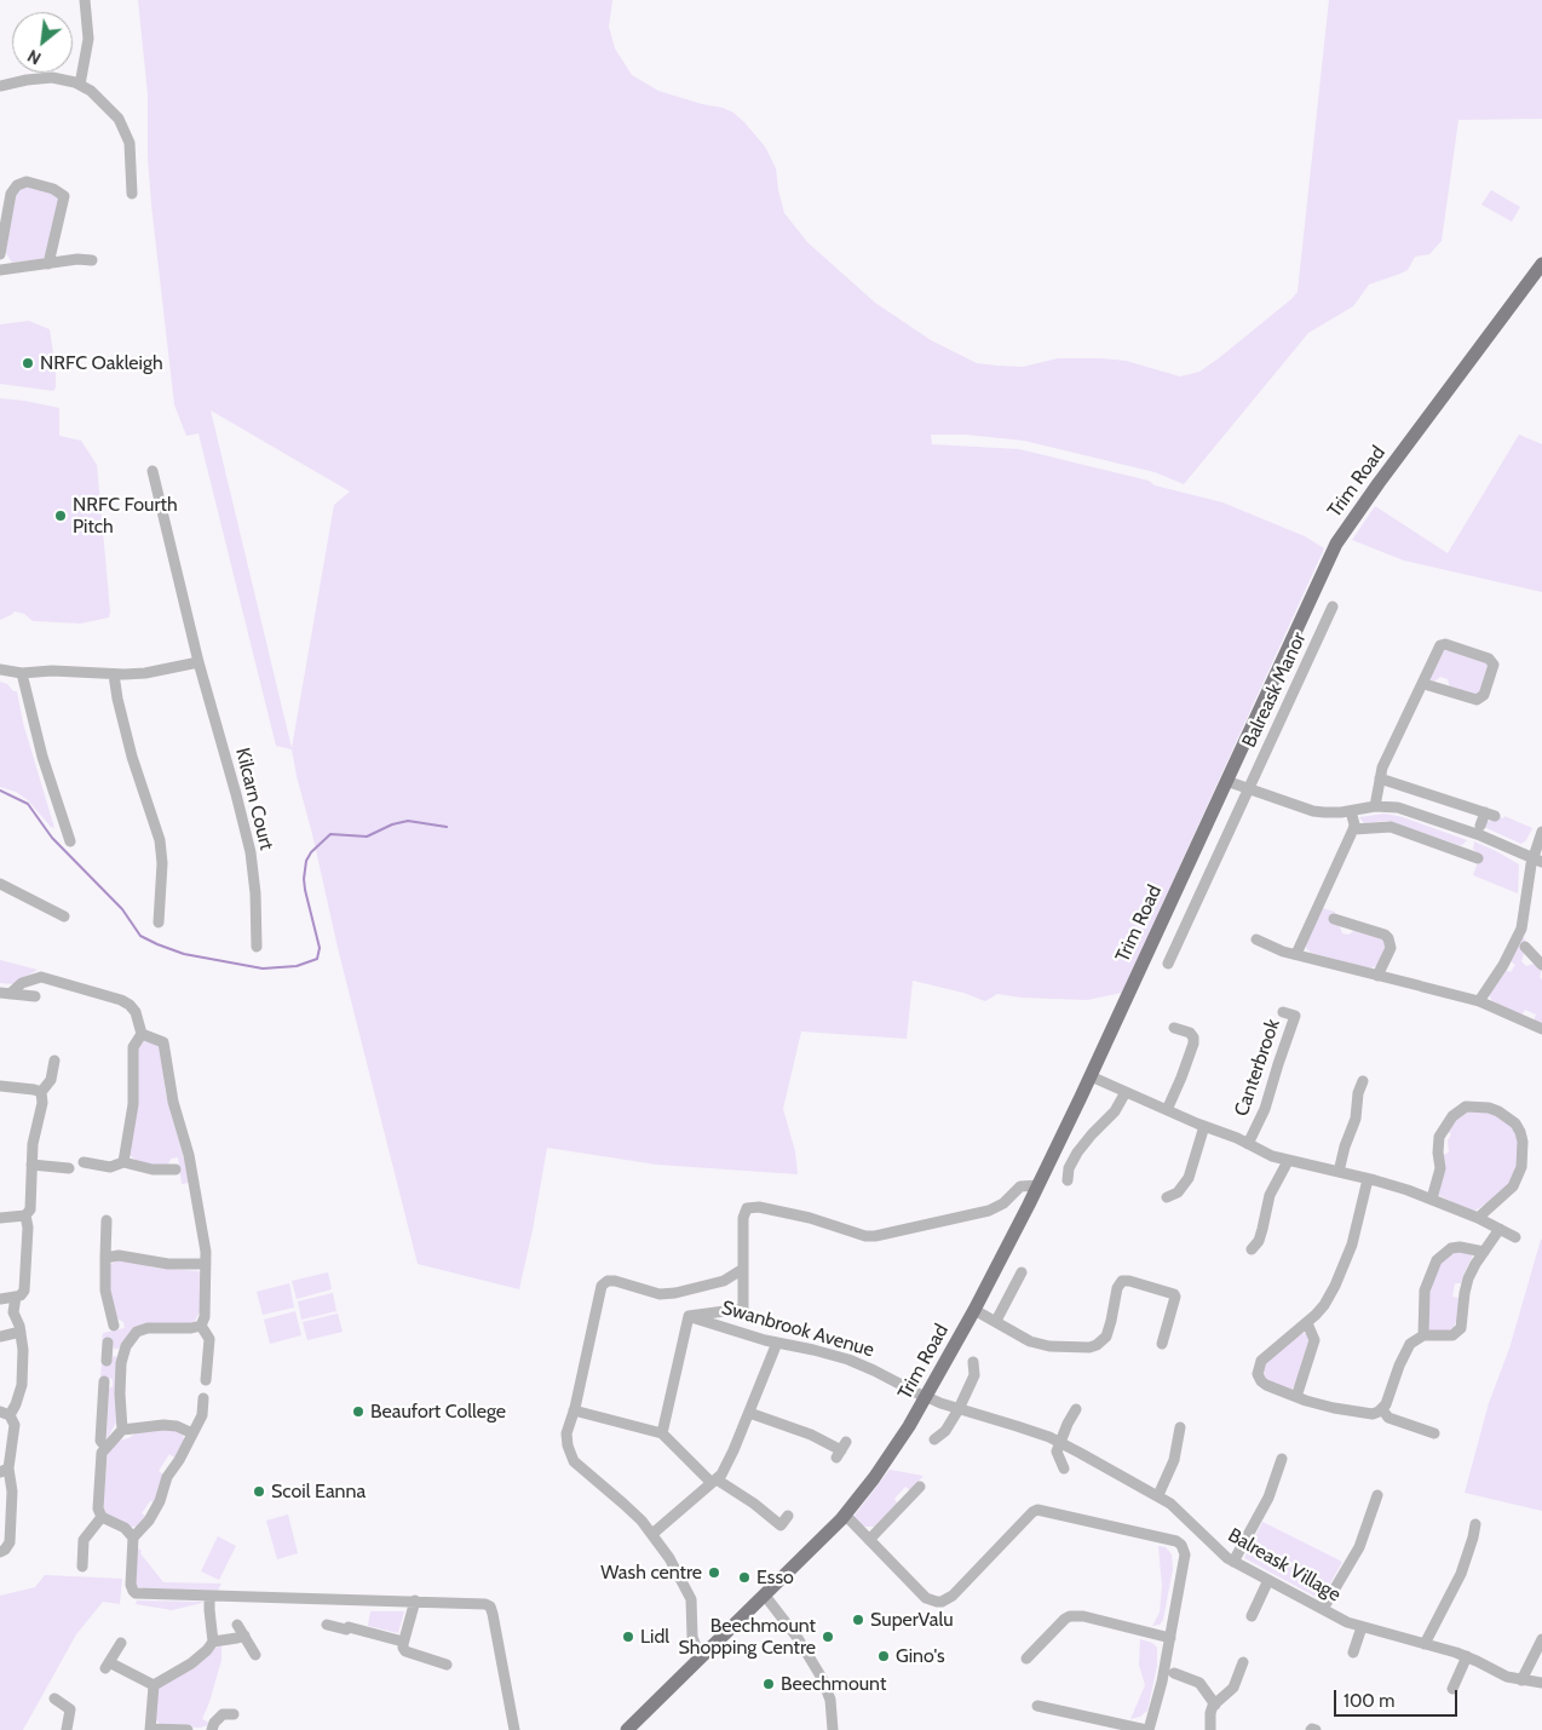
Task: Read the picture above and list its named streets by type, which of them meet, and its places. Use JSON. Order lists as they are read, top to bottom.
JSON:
{
  "streets": {
    "main road": ["Trim Road"],
    "street": [
      "Balreask Manor",
      "Kilcarn Court",
      "Canterbrook",
      "Swanbrook Avenue",
      "Balreask Village"
    ]
  },
  "crossings": [
    ["Trim Road", "Canterbrook"],
    ["Trim Road", "Swanbrook Avenue"],
    ["Trim Road", "Balreask Village"],
    ["Swanbrook Avenue", "Balreask Village"]
  ],
  "places": [
    "NRFC Oakleigh",
    "NRFC Fourth Pitch",
    "Beaufort College",
    "Scoil Eanna",
    "Wash centre",
    "Esso",
    "SuperValu",
    "Lidl",
    "Beechmount Shopping Centre",
    "Gino's",
    "Beechmount"
  ],
  "scale_bar": "100 m",
  "north": "bottom left"
}
